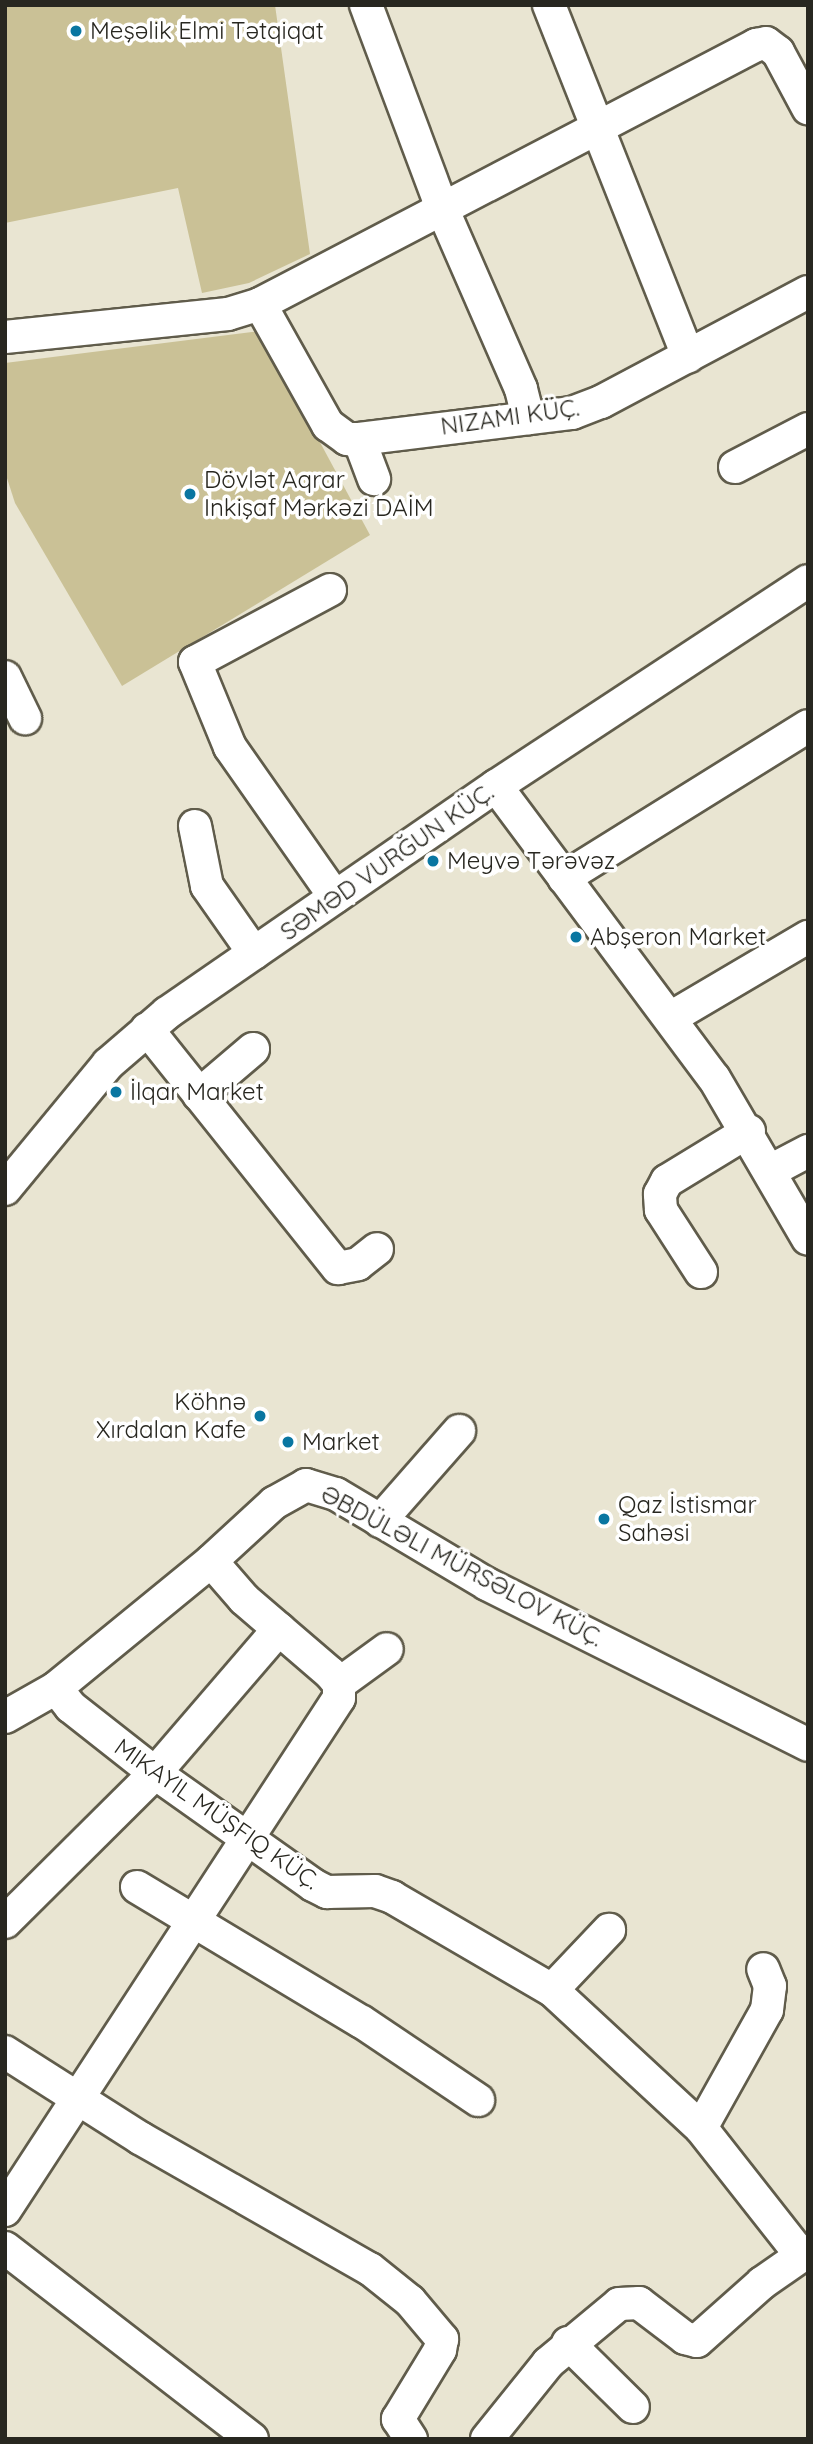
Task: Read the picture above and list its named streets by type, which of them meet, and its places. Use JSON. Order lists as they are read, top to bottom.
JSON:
{
  "streets": {
    "street": ["NIZAMI KÜÇ.", "SƏMƏD VURĞUN KÜÇ.", "ƏBDÜLƏLI MÜRSƏLOV KÜÇ."]
  },
  "places": [
    "Meşəlik Elmi Tətqiqat",
    "Dövlət Aqrar Inkişaf Mərkəzi DAİM",
    "Meyvə Tərəvəz",
    "Abşeron Market",
    "İlqar Market",
    "Köhnə Xırdalan Kafe",
    "Market",
    "Qaz İstismar Sahəsi"
  ]
}
